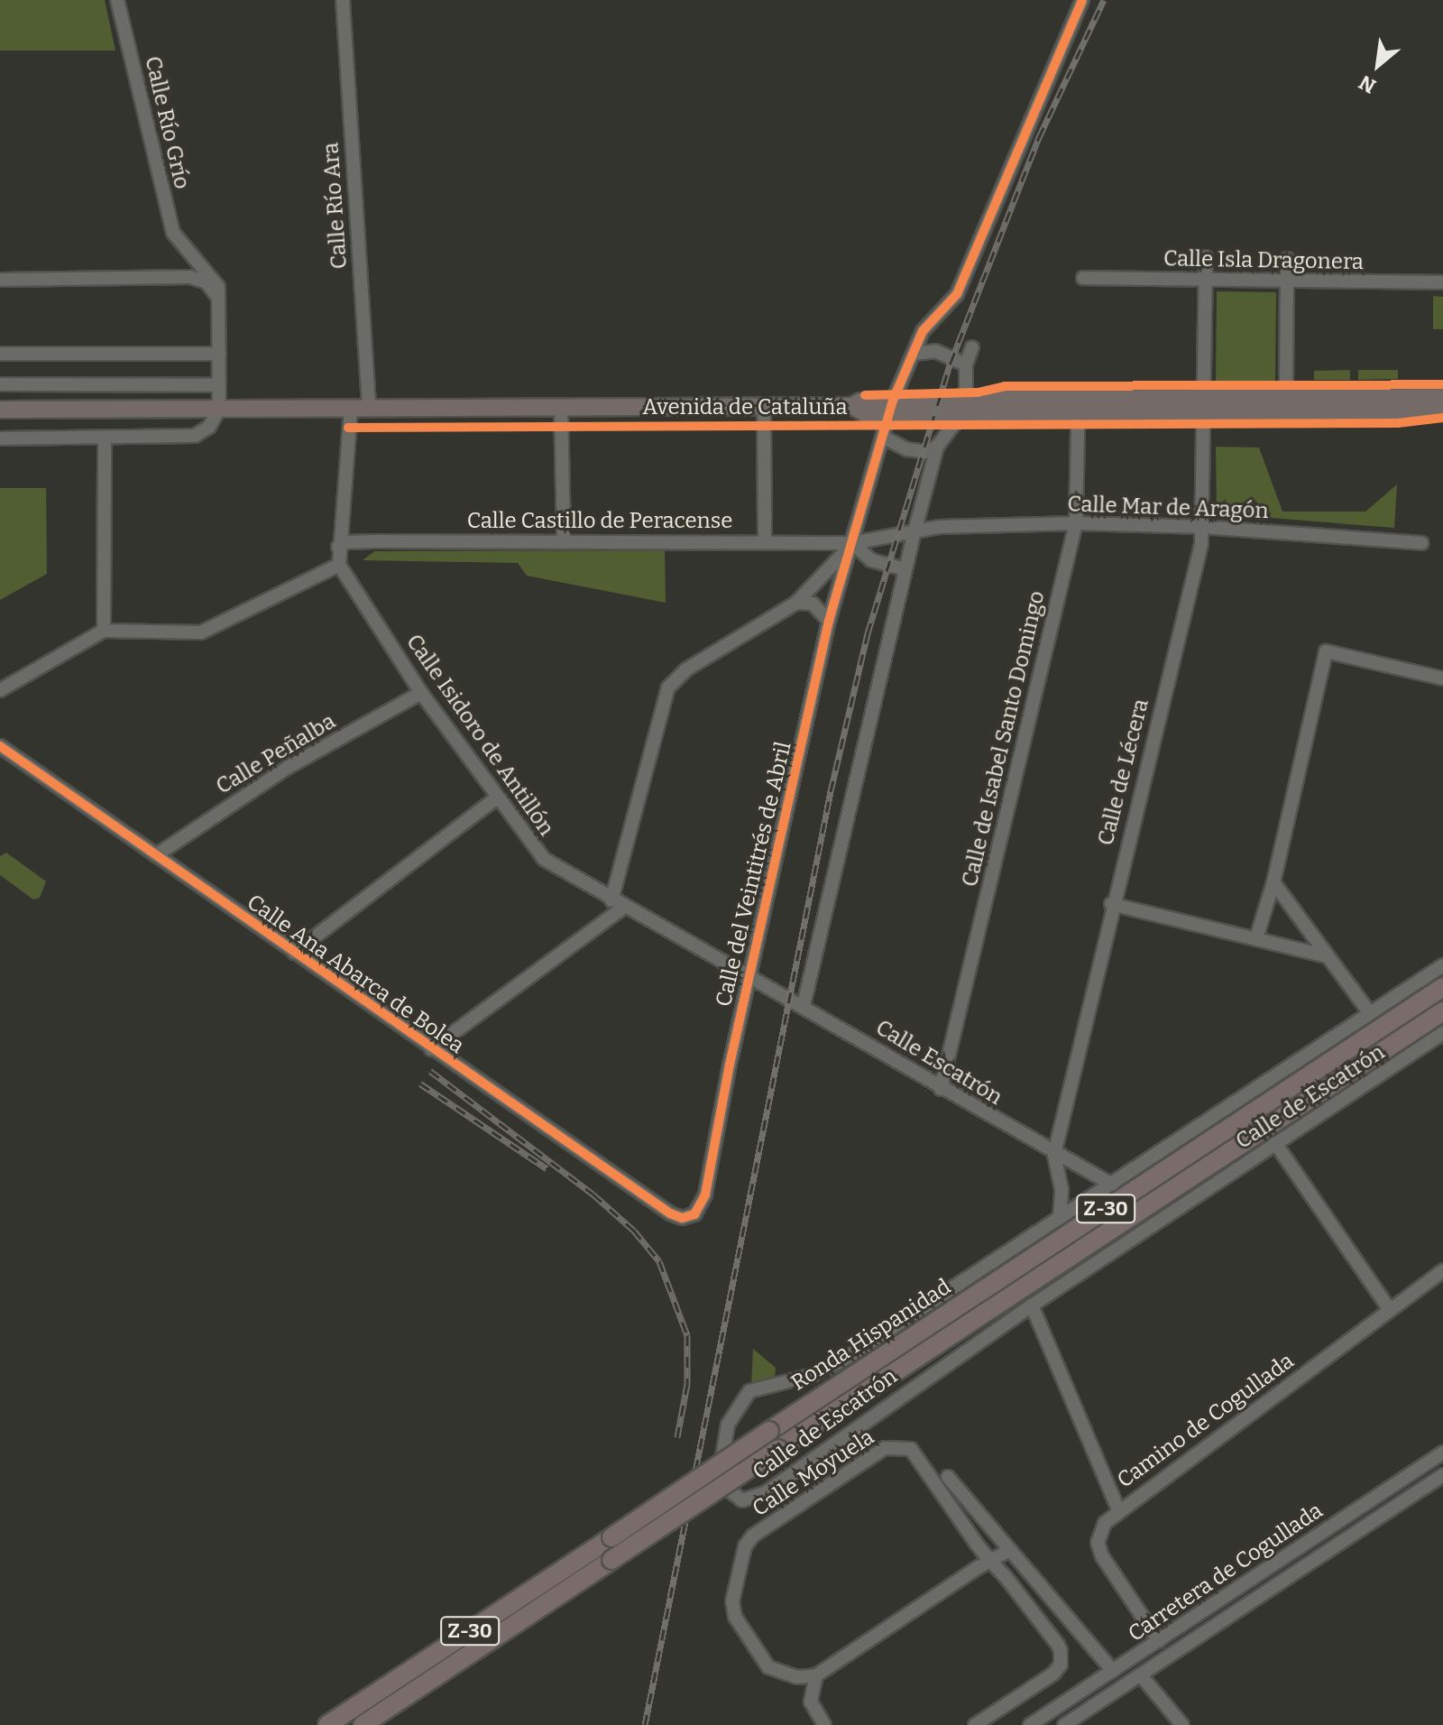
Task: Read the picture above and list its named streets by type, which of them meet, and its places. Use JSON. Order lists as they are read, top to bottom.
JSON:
{
  "streets": {
    "highway": ["Z-30", "Ronda Hispanidad"],
    "main road": ["Avenida de Cataluña"],
    "street": [
      "Calle Río Grío",
      "Calle Río Ara",
      "Calle Isla Dragonera",
      "Calle Mar de Aragón",
      "Calle Castillo de Peracense",
      "Calle Isidoro de Antillón",
      "Calle de Isabel Santo Domingo",
      "Calle Peñalba",
      "Calle de Lécera",
      "Calle del Veintitrés de Abril",
      "Calle Ana Abarca de Bolea",
      "Calle Escatrón",
      "Calle de Escatrón",
      "Camino de Cogullada",
      "Calle Moyuela",
      "Carretera de Cogullada"
    ]
  },
  "crossings": [
    ["Calle Río Grío", "Avenida de Cataluña"],
    ["Calle Río Ara", "Avenida de Cataluña"],
    ["Calle Isla Dragonera", "Calle de Lécera"],
    ["Avenida de Cataluña", "Calle de Isabel Santo Domingo"],
    ["Avenida de Cataluña", "Calle de Lécera"],
    ["Avenida de Cataluña", "Calle del Veintitrés de Abril"],
    ["Calle Mar de Aragón", "Calle de Isabel Santo Domingo"],
    ["Calle Mar de Aragón", "Calle de Lécera"],
    ["Calle Castillo de Peracense", "Calle del Veintitrés de Abril"],
    ["Calle Isidoro de Antillón", "Calle Peñalba"],
    ["Calle Isidoro de Antillón", "Calle del Veintitrés de Abril"],
    ["Calle Isidoro de Antillón", "Calle Escatrón"],
    ["Calle de Isabel Santo Domingo", "Calle Escatrón"],
    ["Calle Peñalba", "Calle Ana Abarca de Bolea"],
    ["Calle de Lécera", "Calle Escatrón"],
    ["Calle del Veintitrés de Abril", "Calle Ana Abarca de Bolea"],
    ["Calle Escatrón", "Calle de Escatrón"],
    ["Calle de Escatrón", "Ronda Hispanidad"],
    ["Camino de Cogullada", "Carretera de Cogullada"]
  ],
  "north": "bottom left"
}
